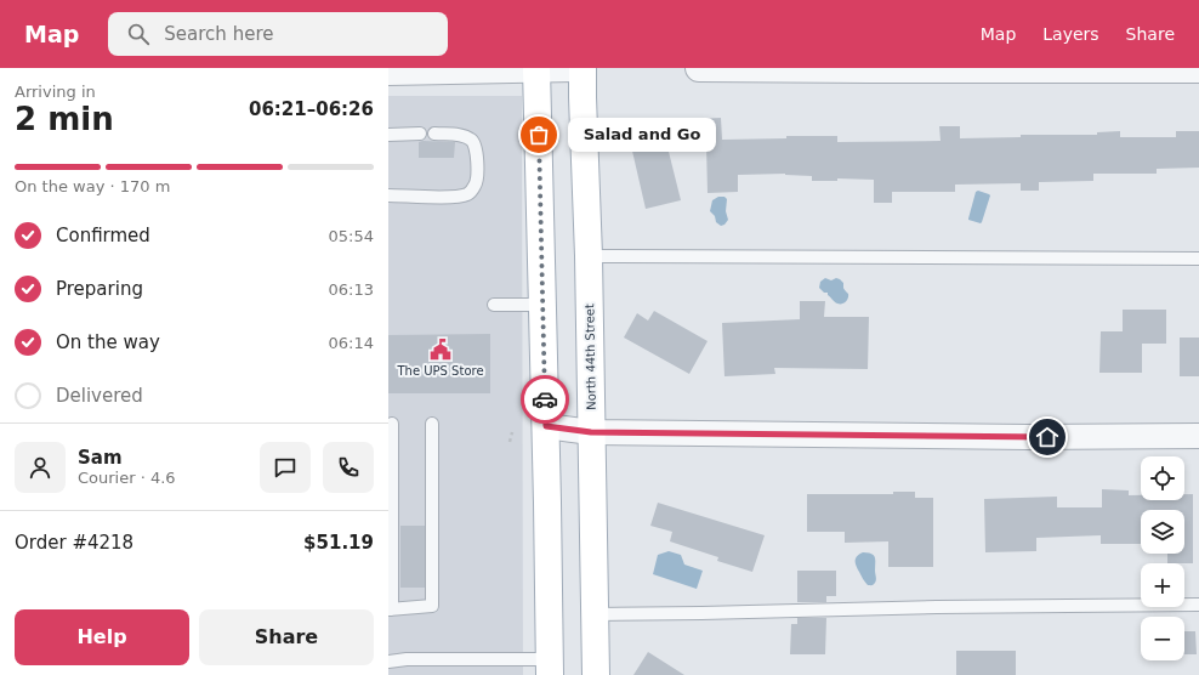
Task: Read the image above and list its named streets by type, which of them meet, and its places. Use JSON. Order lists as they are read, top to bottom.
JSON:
{
  "streets": {
    "main road": ["North 44th Street"]
  },
  "places": {
    "other": ["Salad and Go"],
    "public building": ["The UPS Store"]
  },
  "page": {
    "header": "Map",
    "search": "Search here",
    "nav": ["Map", "Layers", "Share"],
    "heading": ["2 min", "Arriving in", "06:21–06:26"],
    "panel": [
      "Sam",
      "Courier · 4.6",
      "Order #4218",
      "$51.19"
    ],
    "bubble": "Salad and Go",
    "bar": "On the way · 170 m",
    "list": [
      ["Confirmed", "05:54"],
      ["Preparing", "06:13"],
      ["On the way", "06:14"],
      "Delivered"
    ],
    "map_buttons": ["+", "−"],
    "buttons": ["Help", "Share"]
  }
}
